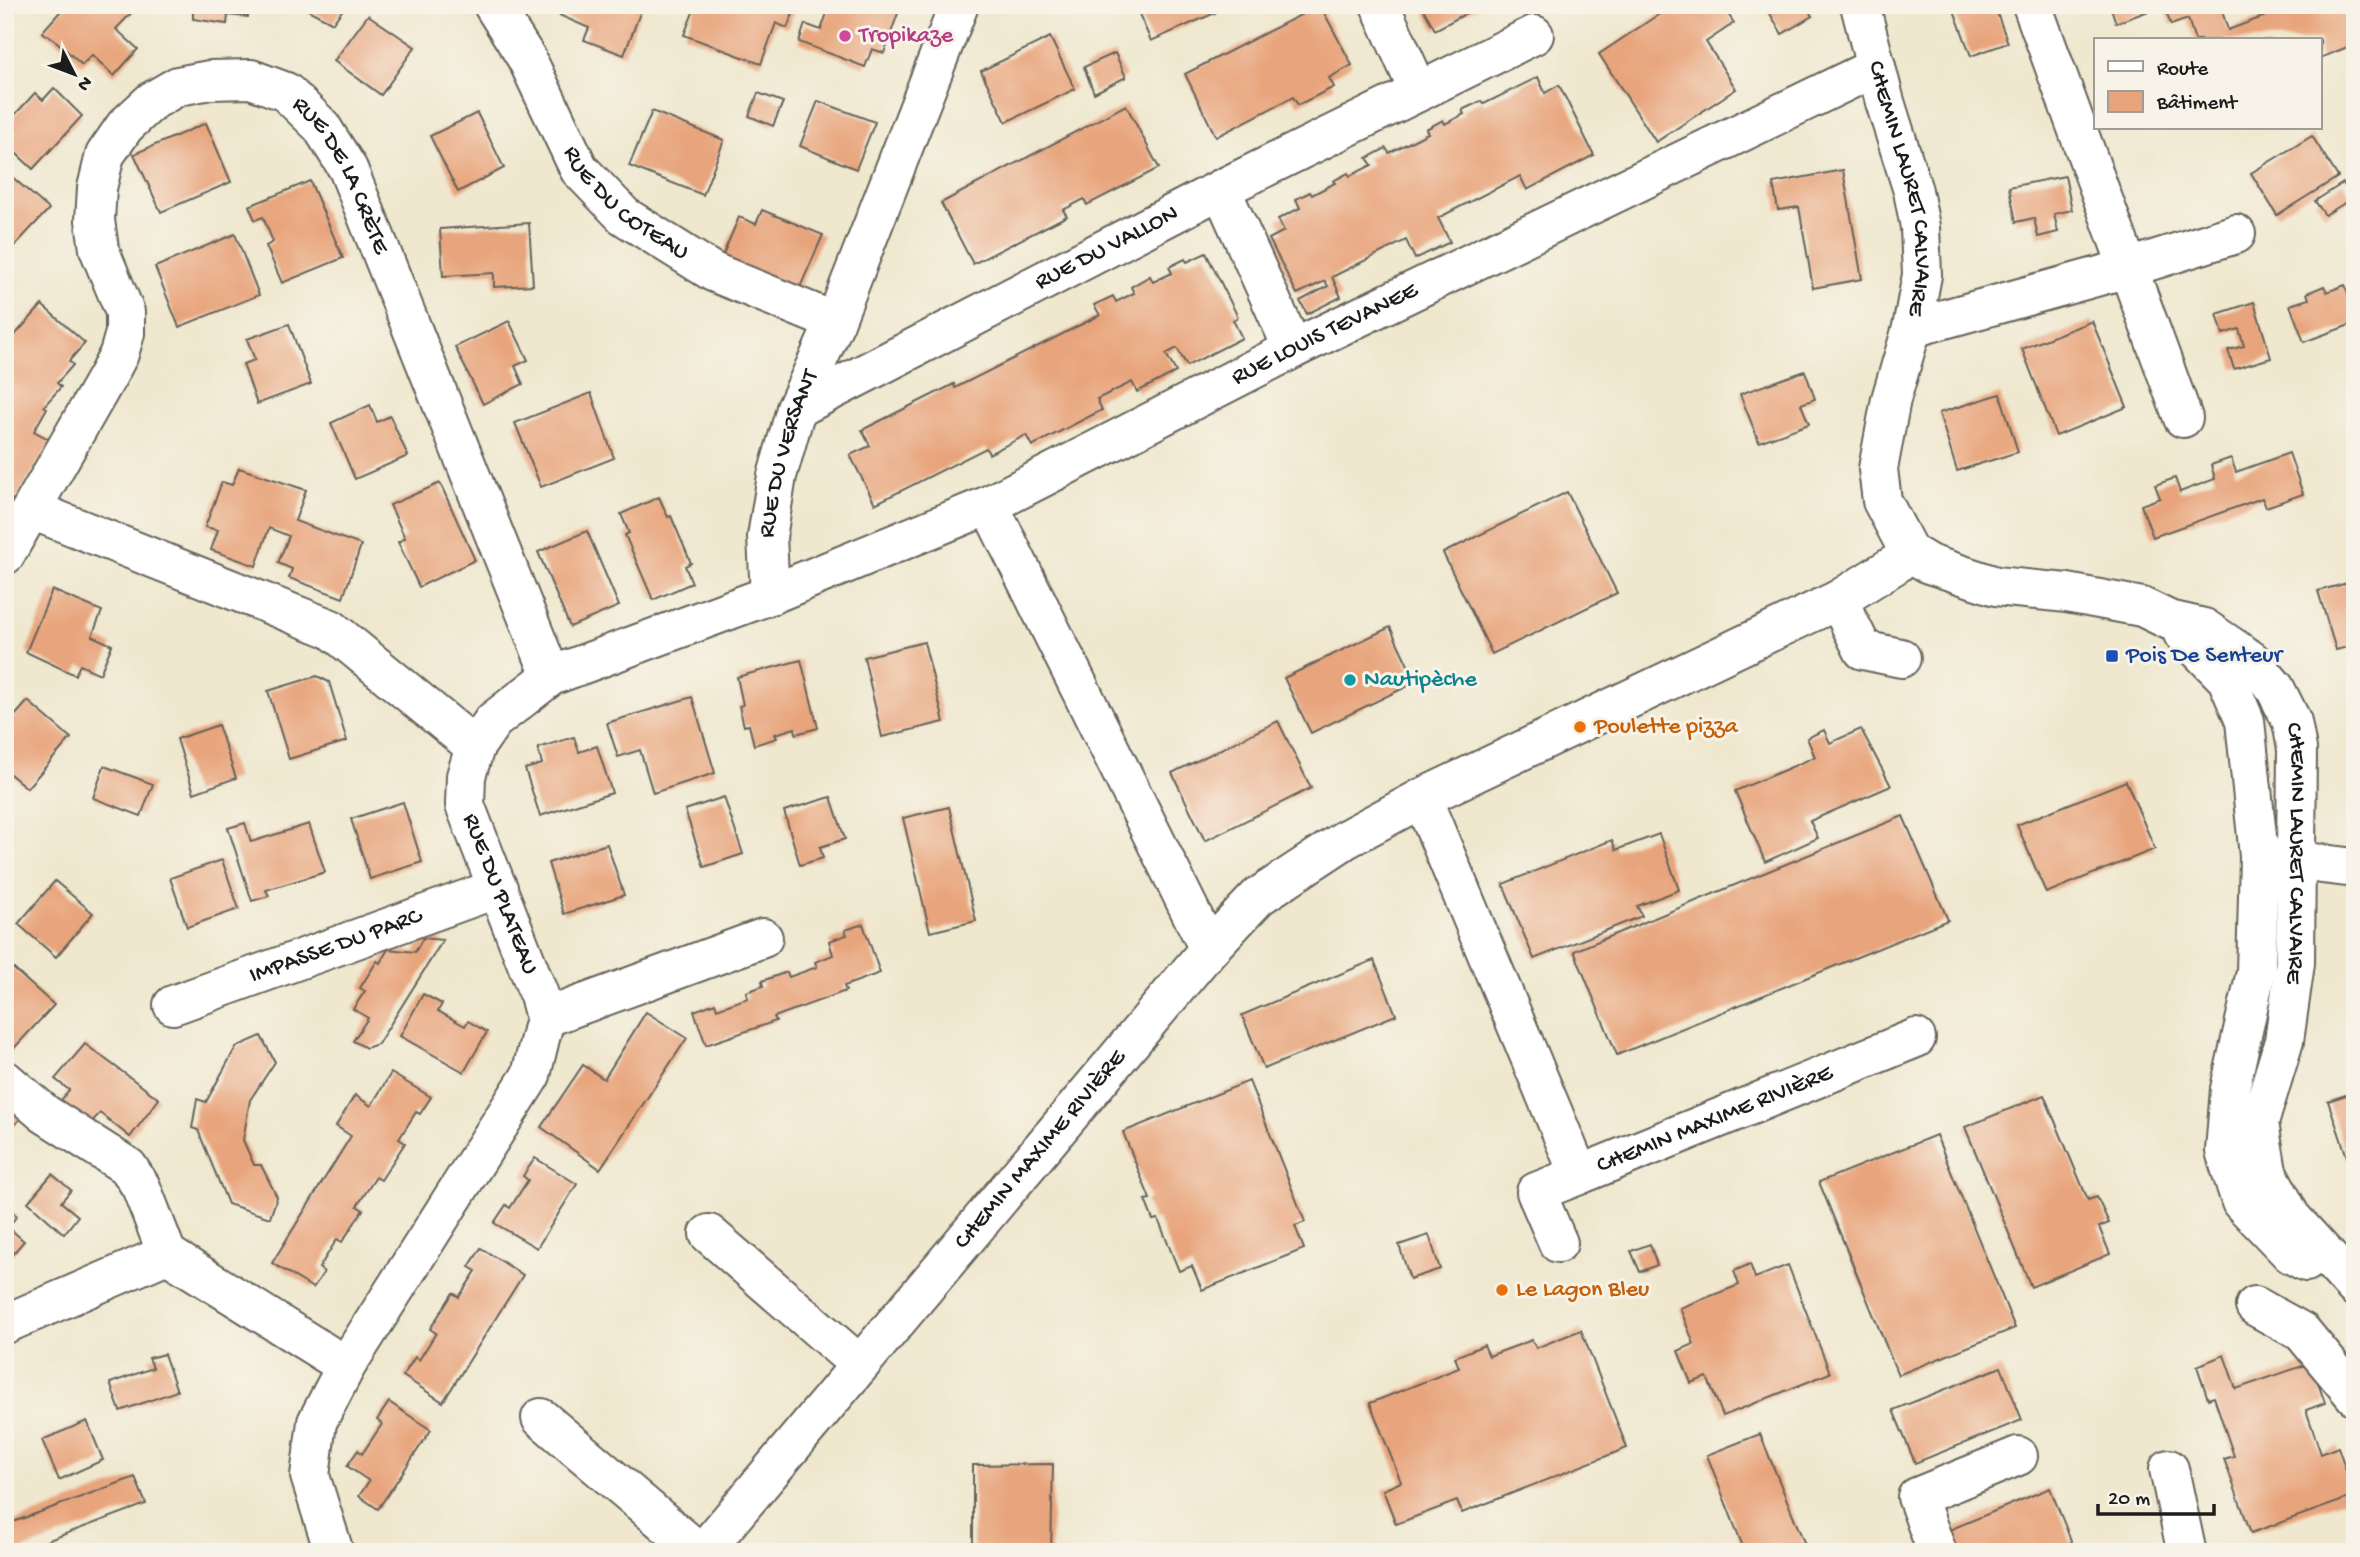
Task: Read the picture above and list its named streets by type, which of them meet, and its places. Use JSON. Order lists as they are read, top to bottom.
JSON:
{
  "streets": {
    "street": [
      "RUE DE LA CRÈTE",
      "CHEMIN LAURET CALVAIRE",
      "RUE DU COTEAU",
      "RUE DU VALLON",
      "RUE LOUIS TEVANEE",
      "RUE DU VERSANT",
      "RUE DU PLATEAU",
      "IMPASSE DU PARC",
      "CHEMIN MAXIME RIVIÈRE"
    ]
  },
  "crossings": [
    ["CHEMIN LAURET CALVAIRE", "RUE LOUIS TEVANEE"],
    ["CHEMIN LAURET CALVAIRE", "CHEMIN MAXIME RIVIÈRE"],
    ["RUE DU COTEAU", "RUE DU VERSANT"],
    ["RUE DU VALLON", "RUE DU VERSANT"],
    ["RUE LOUIS TEVANEE", "RUE DU VERSANT"],
    ["RUE DU PLATEAU", "IMPASSE DU PARC"]
  ],
  "places": {
    "other": [
      "Tropikaze",
      "Nautipèche",
      "Poulette pizza",
      "Le Lagon Bleu"
    ],
    "transit": ["Pois De Senteur"]
  },
  "legend": ["Route", "Bâtiment"],
  "scale_bar": "20 m",
  "north": "bottom right"
}
